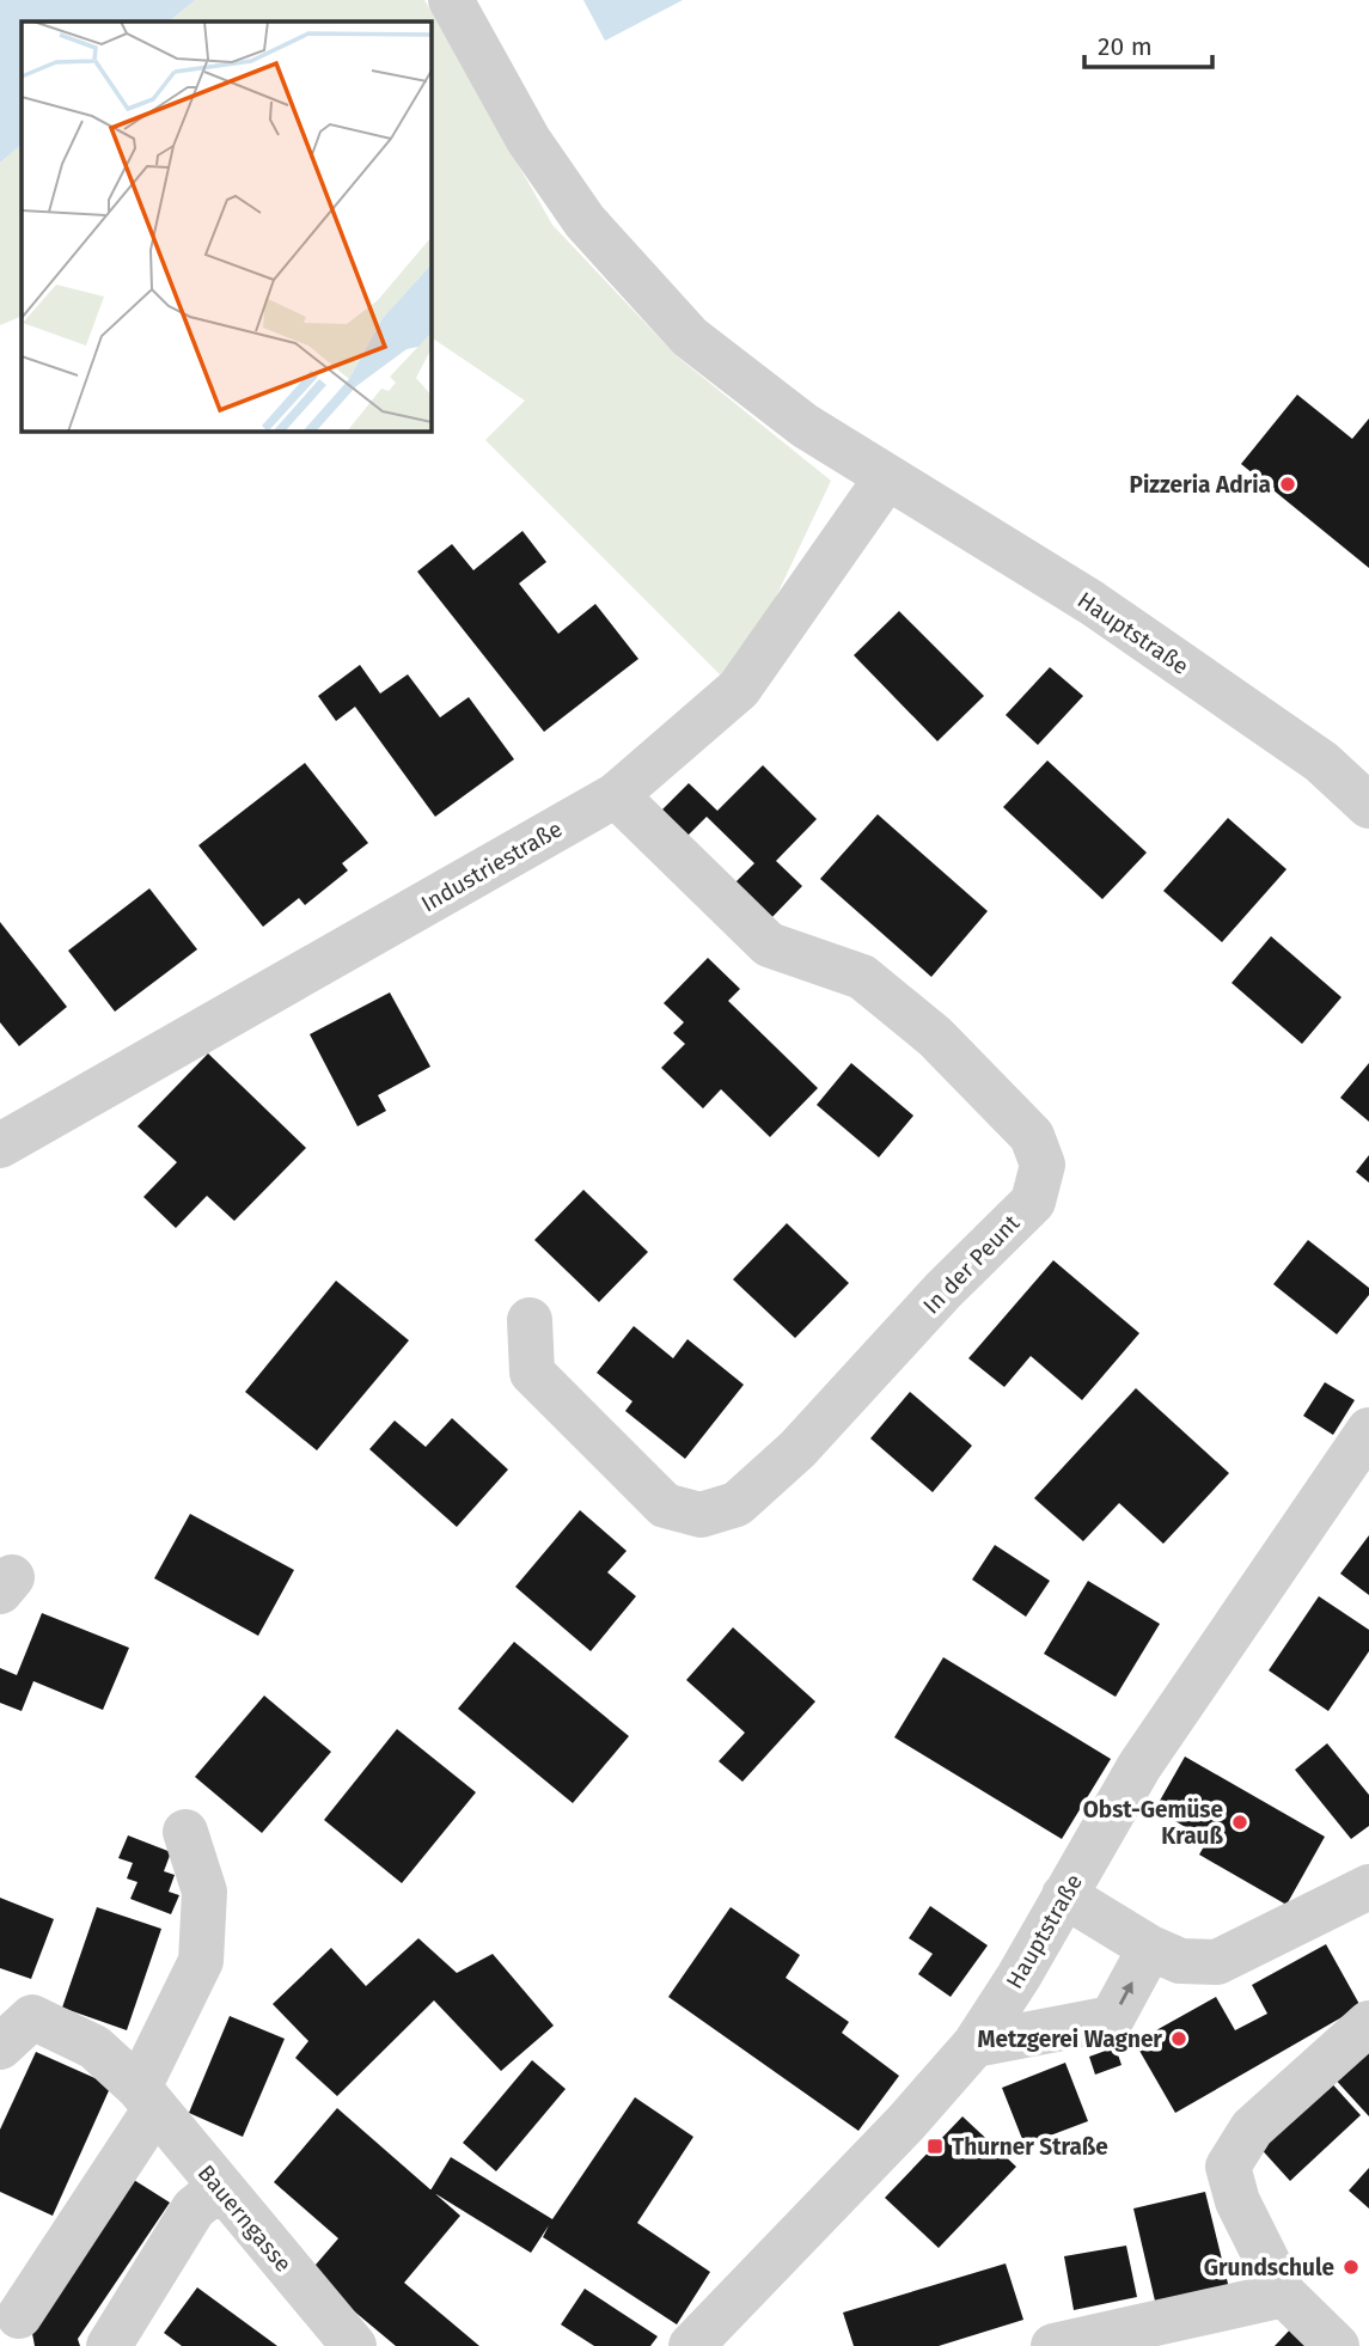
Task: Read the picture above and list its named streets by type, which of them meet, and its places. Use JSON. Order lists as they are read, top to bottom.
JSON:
{
  "streets": {
    "street": [
      "Hauptstraße",
      "Industriestraße",
      "In der Peunt",
      "Bauerngasse"
    ]
  },
  "crossings": [
    ["Hauptstraße", "Industriestraße"],
    ["Industriestraße", "In der Peunt"]
  ],
  "places": {
    "other": [
      "Pizzeria Adria",
      "Obst-Gemüse Krauß",
      "Metzgerei Wagner",
      "Grundschule"
    ],
    "transit": ["Thurner Straße"]
  },
  "scale_bar": "20 m"
}
